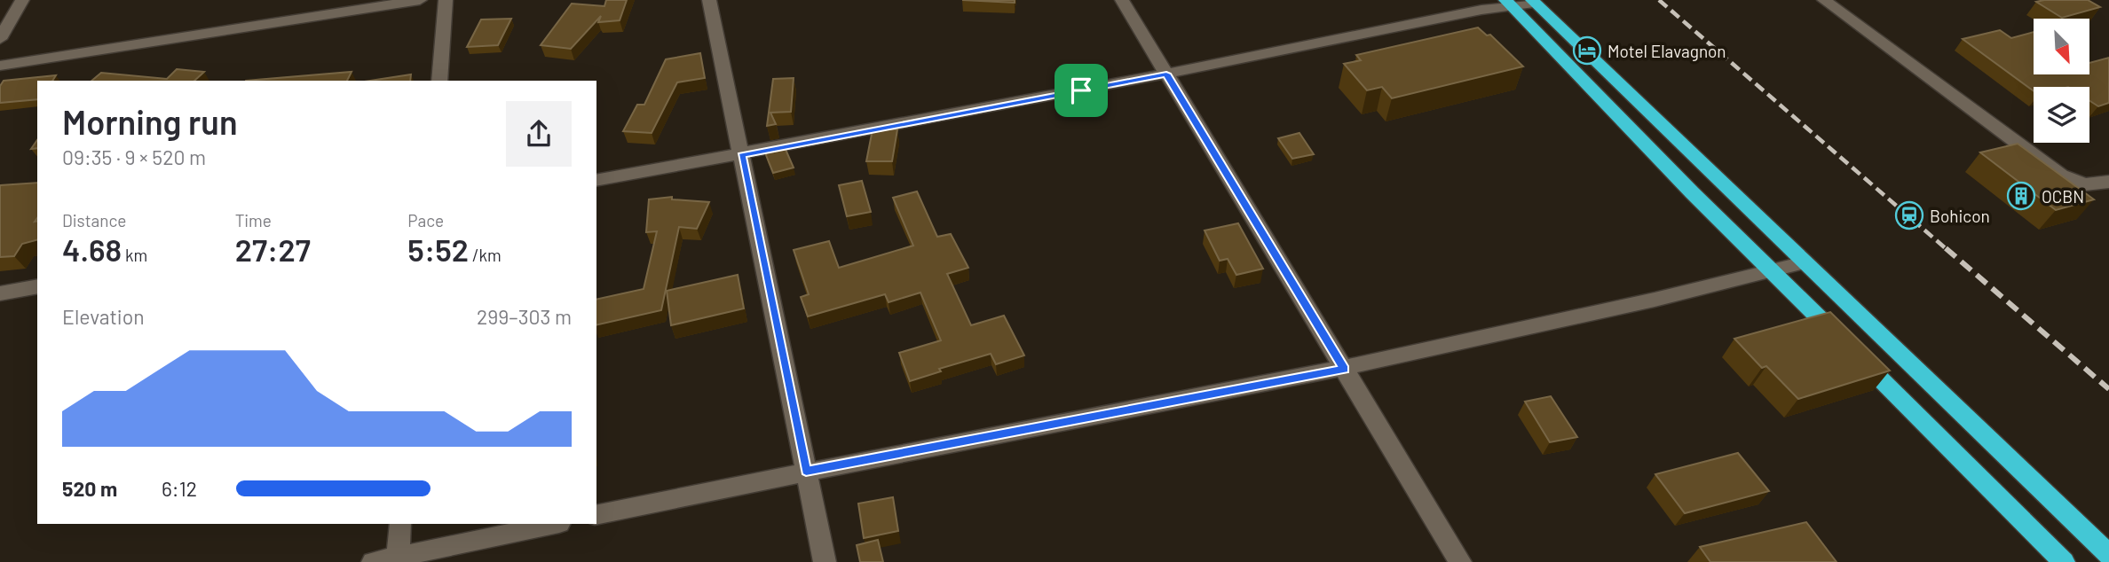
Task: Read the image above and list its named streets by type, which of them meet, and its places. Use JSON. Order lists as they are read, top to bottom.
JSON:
{
  "places": {
    "hotel": ["Motel Elavagnon"],
    "building": ["OCBN"],
    "station": ["Bohicon"]
  },
  "north": "bottom right",
  "page": {
    "heading": ["Morning run", "09:35 · 9 × 520 m"],
    "stats": [
      ["Distance", "4.68 km"],
      ["Time", "27:27"],
      ["Pace", "5:52 /km"]
    ],
    "chart": ["Elevation", "299–303 m"],
    "list": [
      {
        "name": "520 m",
        "note": "6:12"
      }
    ]
  }
}
